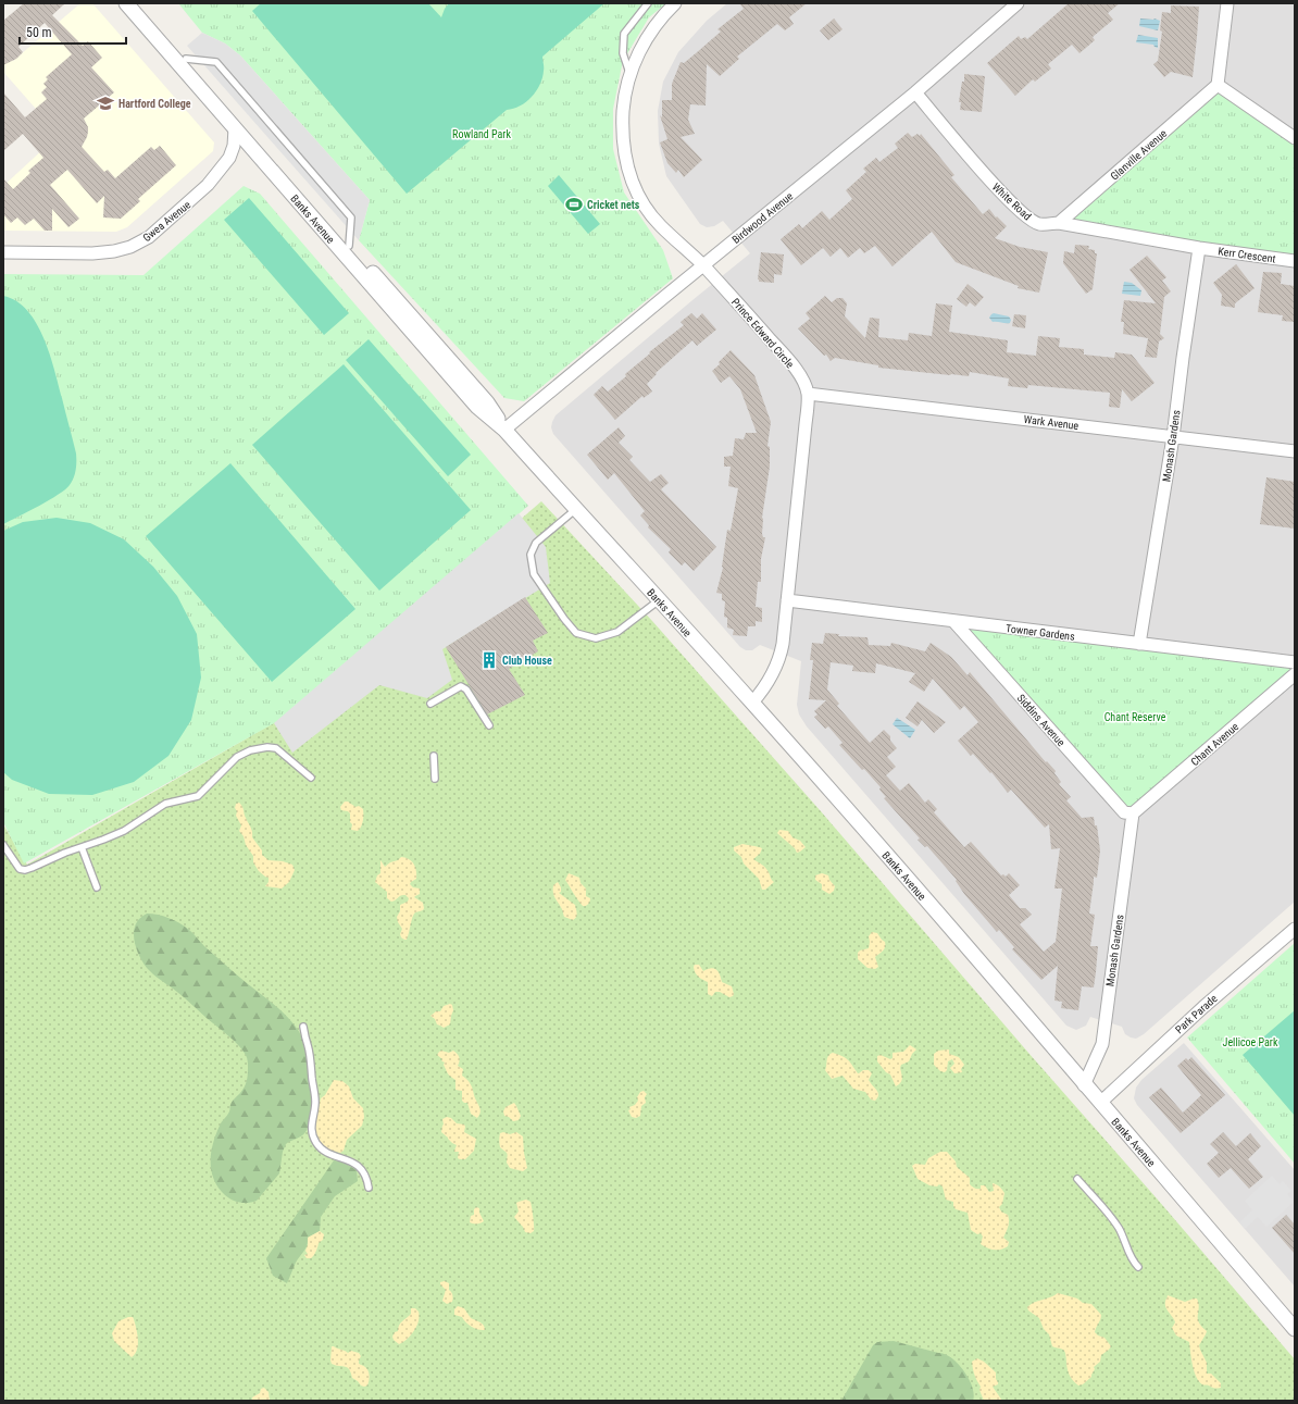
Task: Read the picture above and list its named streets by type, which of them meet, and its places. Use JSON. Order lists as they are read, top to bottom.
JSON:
{
  "streets": {
    "street": [
      "Glanville Avenue",
      "White Road",
      "Birdwood Avenue",
      "Banks Avenue",
      "Gwea Avenue",
      "Kerr Crescent",
      "Prince Edward Circle",
      "Wark Avenue",
      "Monash Gardens",
      "Towner Gardens",
      "Siddins Avenue",
      "Chant Avenue",
      "Park Parade"
    ]
  },
  "crossings": [
    ["Glanville Avenue", "White Road"],
    ["White Road", "Birdwood Avenue"],
    ["White Road", "Kerr Crescent"],
    ["White Road", "Monash Gardens"],
    ["Birdwood Avenue", "Banks Avenue"],
    ["Birdwood Avenue", "Prince Edward Circle"],
    ["Banks Avenue", "Gwea Avenue"],
    ["Banks Avenue", "Prince Edward Circle"],
    ["Banks Avenue", "Monash Gardens"],
    ["Banks Avenue", "Park Parade"],
    ["Kerr Crescent", "Monash Gardens"],
    ["Prince Edward Circle", "Wark Avenue"],
    ["Prince Edward Circle", "Towner Gardens"],
    ["Wark Avenue", "Monash Gardens"],
    ["Monash Gardens", "Towner Gardens"],
    ["Monash Gardens", "Siddins Avenue"],
    ["Monash Gardens", "Chant Avenue"],
    ["Towner Gardens", "Siddins Avenue"],
    ["Siddins Avenue", "Chant Avenue"]
  ],
  "parks": ["Rowland Park", "Chant Reserve", "Jellicoe Park"],
  "places": {
    "school or university": ["Hartford College"],
    "sports": ["Cricket nets"],
    "building": ["Club House"]
  },
  "scale_bar": "50 m"
}
